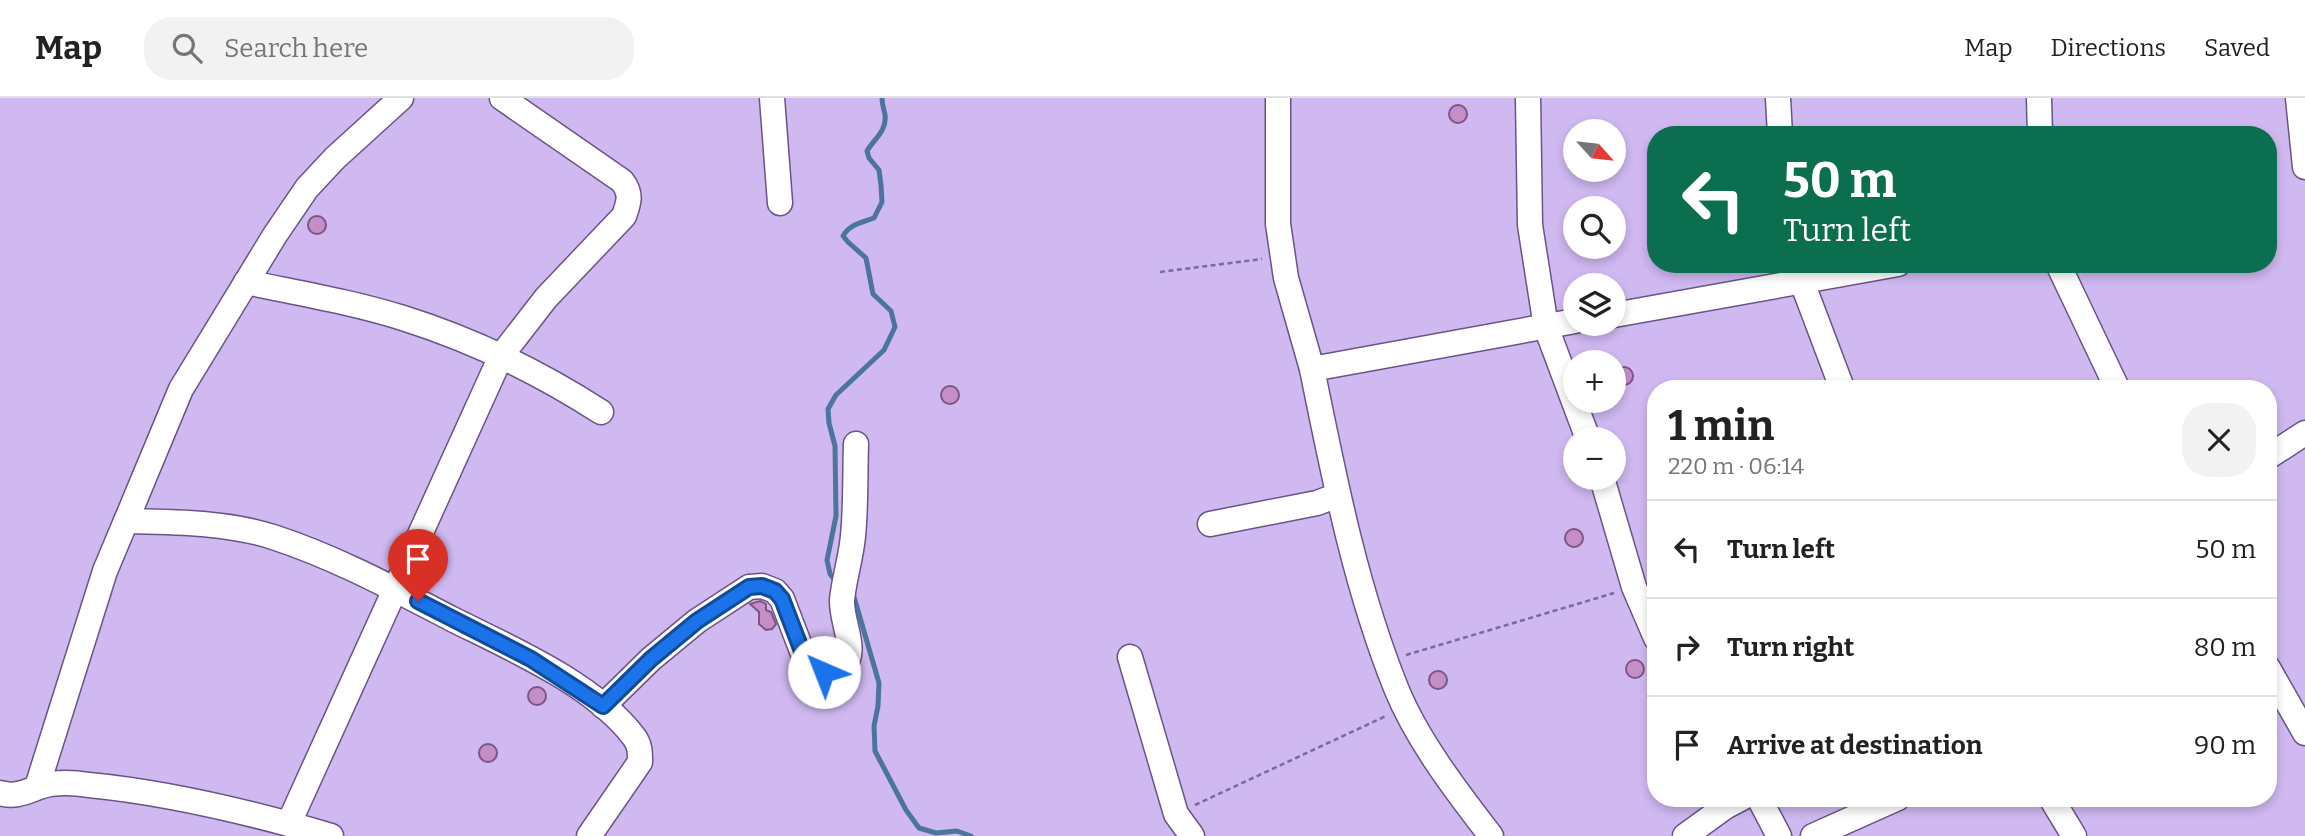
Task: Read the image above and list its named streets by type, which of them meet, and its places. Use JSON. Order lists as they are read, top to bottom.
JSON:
{
  "north": "bottom right",
  "page": {
    "header": "Map",
    "search": "Search here",
    "nav": ["Map", "Directions", "Saved"],
    "map_buttons": ["+", "−"],
    "turn": ["50 m", "Turn left"],
    "heading": ["1 min", "220 m · 06:14"],
    "list": [
      {
        "name": "Turn left",
        "value": "50 m"
      },
      {
        "name": "Turn right",
        "value": "80 m"
      },
      {
        "name": "Arrive at destination",
        "value": "90 m"
      }
    ]
  }
}
